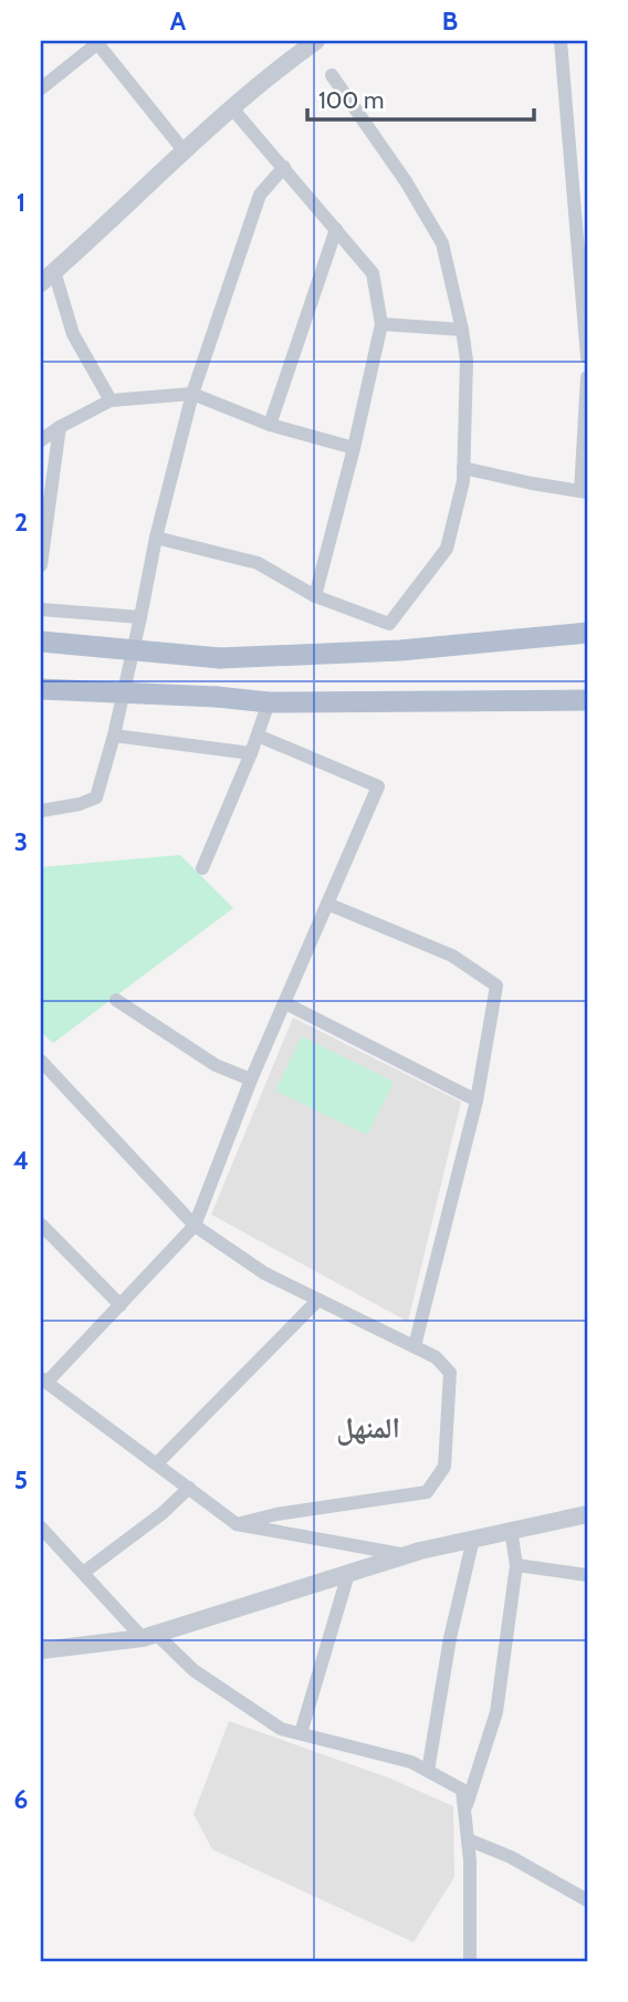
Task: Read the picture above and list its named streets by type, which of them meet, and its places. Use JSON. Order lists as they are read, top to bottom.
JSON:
{
  "districts": ["المنهل"],
  "scale_bar": "100 m",
  "grid": {
    "columns": ["A", "B"],
    "rows": [
      "1",
      "2",
      "3",
      "4",
      "5",
      "6"
    ]
  }
}
